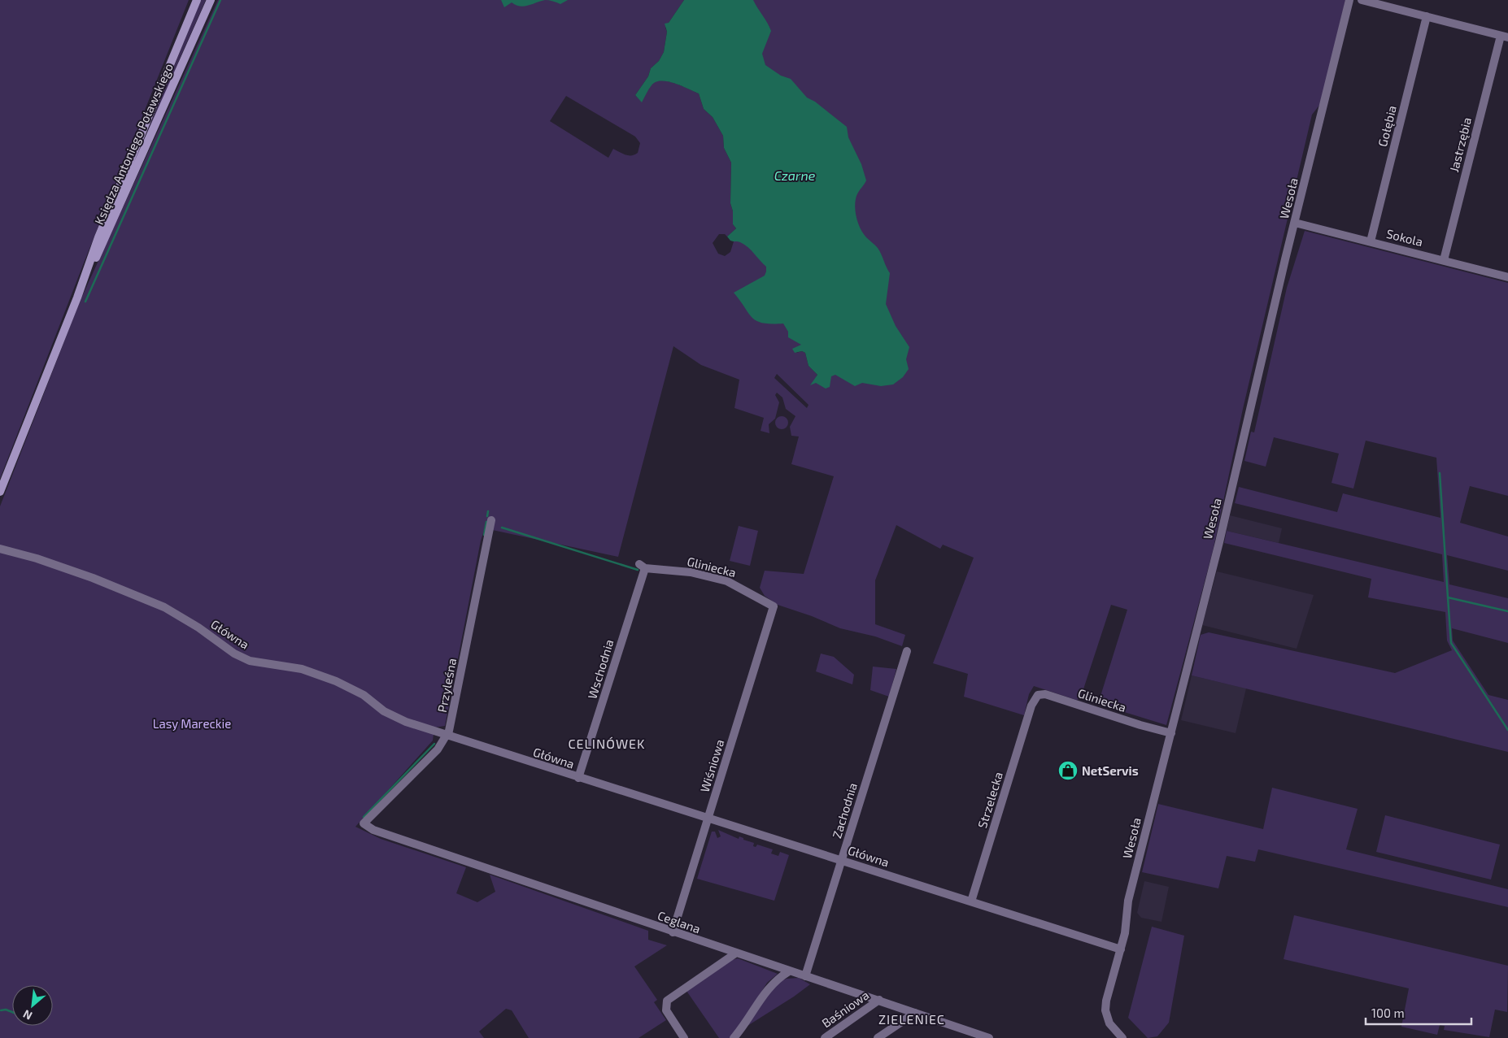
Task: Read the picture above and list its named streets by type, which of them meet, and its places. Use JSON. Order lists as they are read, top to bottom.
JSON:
{
  "streets": {
    "main road": ["Księdza Antoniego Poławskiego"],
    "street": [
      "Gołębia",
      "Jastrzębia",
      "Wesoła",
      "Sokola",
      "Gliniecka",
      "Główna",
      "Wschodnia",
      "Przyleśna",
      "Wiśniowa",
      "Strzelecka",
      "Zachodnia",
      "Ceglana",
      "Baśniowa"
    ]
  },
  "crossings": [
    ["Gołębia", "Sokola"],
    ["Jastrzębia", "Sokola"],
    ["Wesoła", "Sokola"],
    ["Wesoła", "Gliniecka"],
    ["Wesoła", "Główna"],
    ["Gliniecka", "Wschodnia"],
    ["Gliniecka", "Wiśniowa"],
    ["Gliniecka", "Strzelecka"],
    ["Główna", "Wschodnia"],
    ["Główna", "Przyleśna"],
    ["Główna", "Wiśniowa"],
    ["Główna", "Strzelecka"],
    ["Główna", "Zachodnia"],
    ["Przyleśna", "Ceglana"],
    ["Wiśniowa", "Ceglana"],
    ["Zachodnia", "Ceglana"],
    ["Ceglana", "Baśniowa"]
  ],
  "districts": ["CELINÓWEK", "ZIELENIEC"],
  "water": ["Czarne"],
  "parks": ["Lasy Mareckie"],
  "places": {
    "shop": ["NetServis"]
  },
  "scale_bar": "100 m",
  "north": "bottom left"
}
